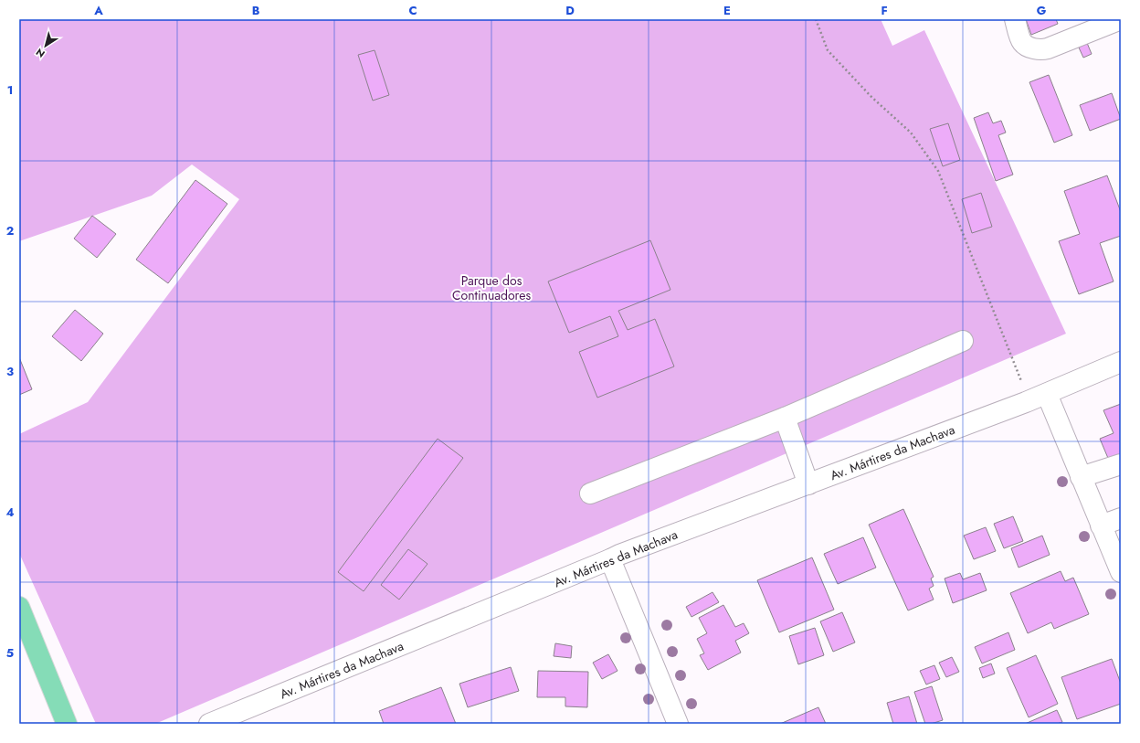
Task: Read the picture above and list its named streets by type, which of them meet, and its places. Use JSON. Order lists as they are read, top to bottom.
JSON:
{
  "streets": {
    "street": ["Av. Mártires da Machava"]
  },
  "parks": ["Parque dos Continuadores"],
  "north": "bottom left",
  "grid": {
    "columns": [
      "A",
      "B",
      "C",
      "D",
      "E",
      "F",
      "G"
    ],
    "rows": [
      "1",
      "2",
      "3",
      "4",
      "5"
    ]
  }
}
